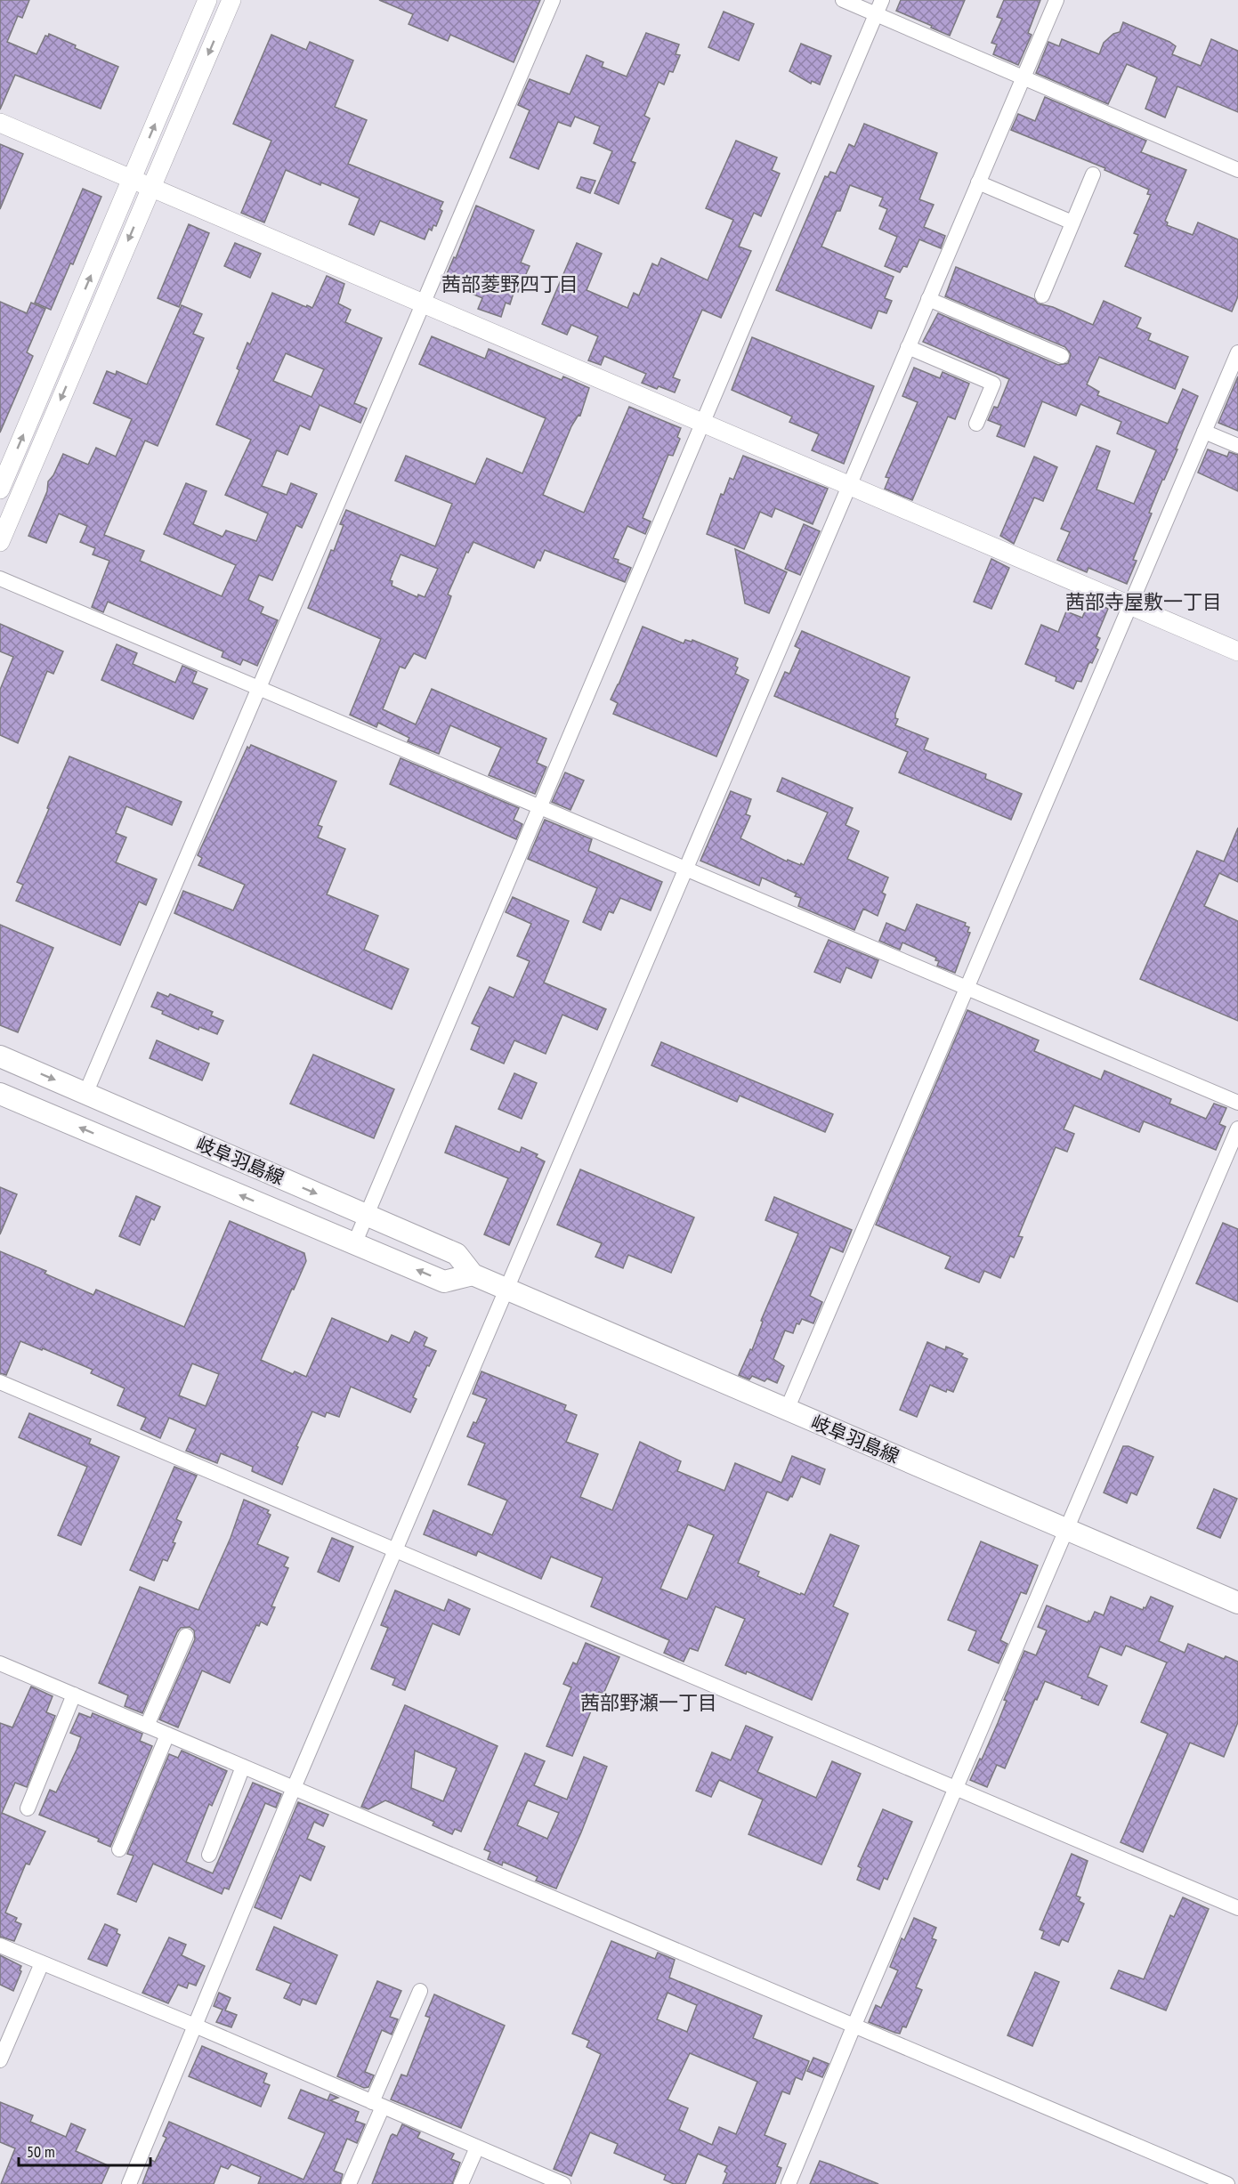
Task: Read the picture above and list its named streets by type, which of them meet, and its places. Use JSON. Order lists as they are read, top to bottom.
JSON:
{
  "streets": {
    "main road": ["岐阜羽島線"]
  },
  "districts": ["茜部菱野四丁目", "茜部寺屋敷一丁目", "茜部野瀬一丁目"],
  "scale_bar": "50 m"
}
